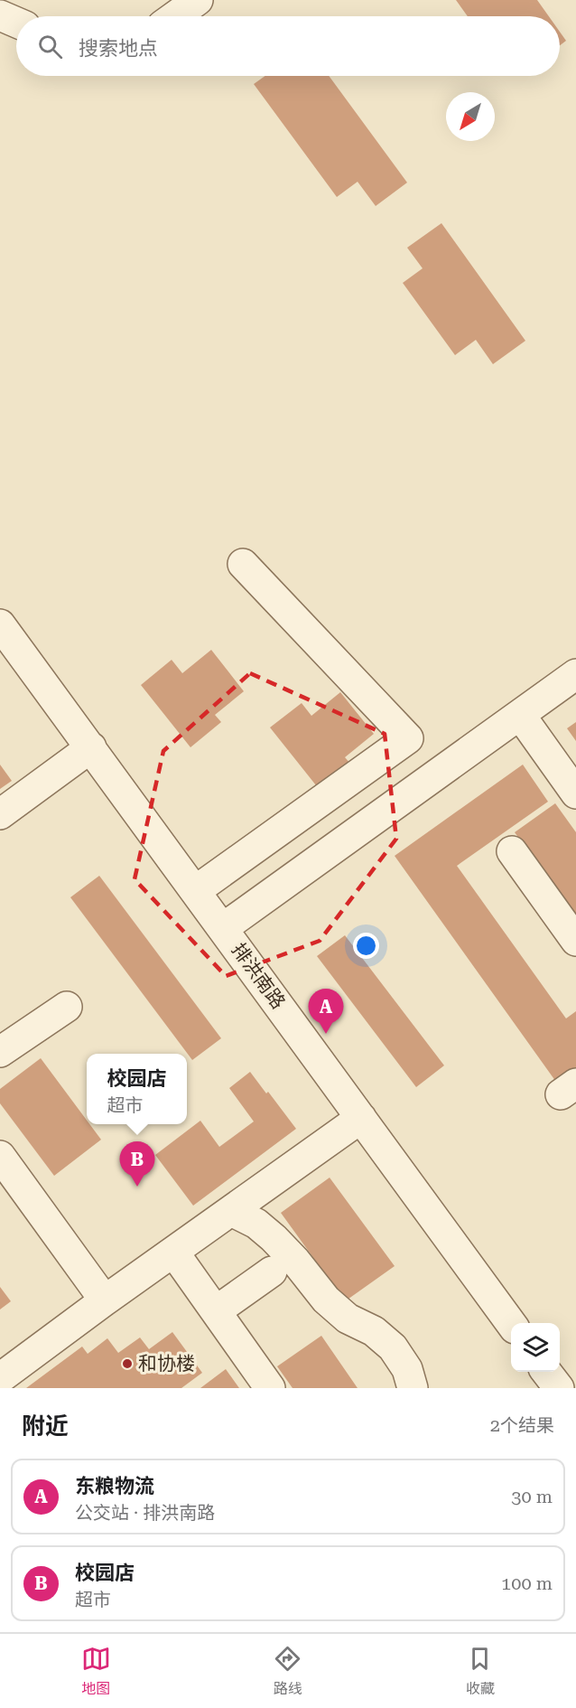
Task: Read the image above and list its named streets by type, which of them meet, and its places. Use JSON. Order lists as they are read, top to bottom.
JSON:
{
  "streets": {
    "street": ["排洪南路"]
  },
  "places": ["和协楼"],
  "north": "bottom left",
  "page": {
    "search": "搜索地点",
    "pins": ["A", "B"],
    "popup": ["校园店", "超市"],
    "heading": ["附近", "2个结果"],
    "list": [
      {
        "mark": "A",
        "name": "东粮物流",
        "note": "公交站 · 排洪南路",
        "value": "30 m"
      },
      {
        "mark": "B",
        "name": "校园店",
        "note": "超市",
        "value": "100 m"
      }
    ],
    "nav": ["地图", "路线", "收藏"]
  }
}
